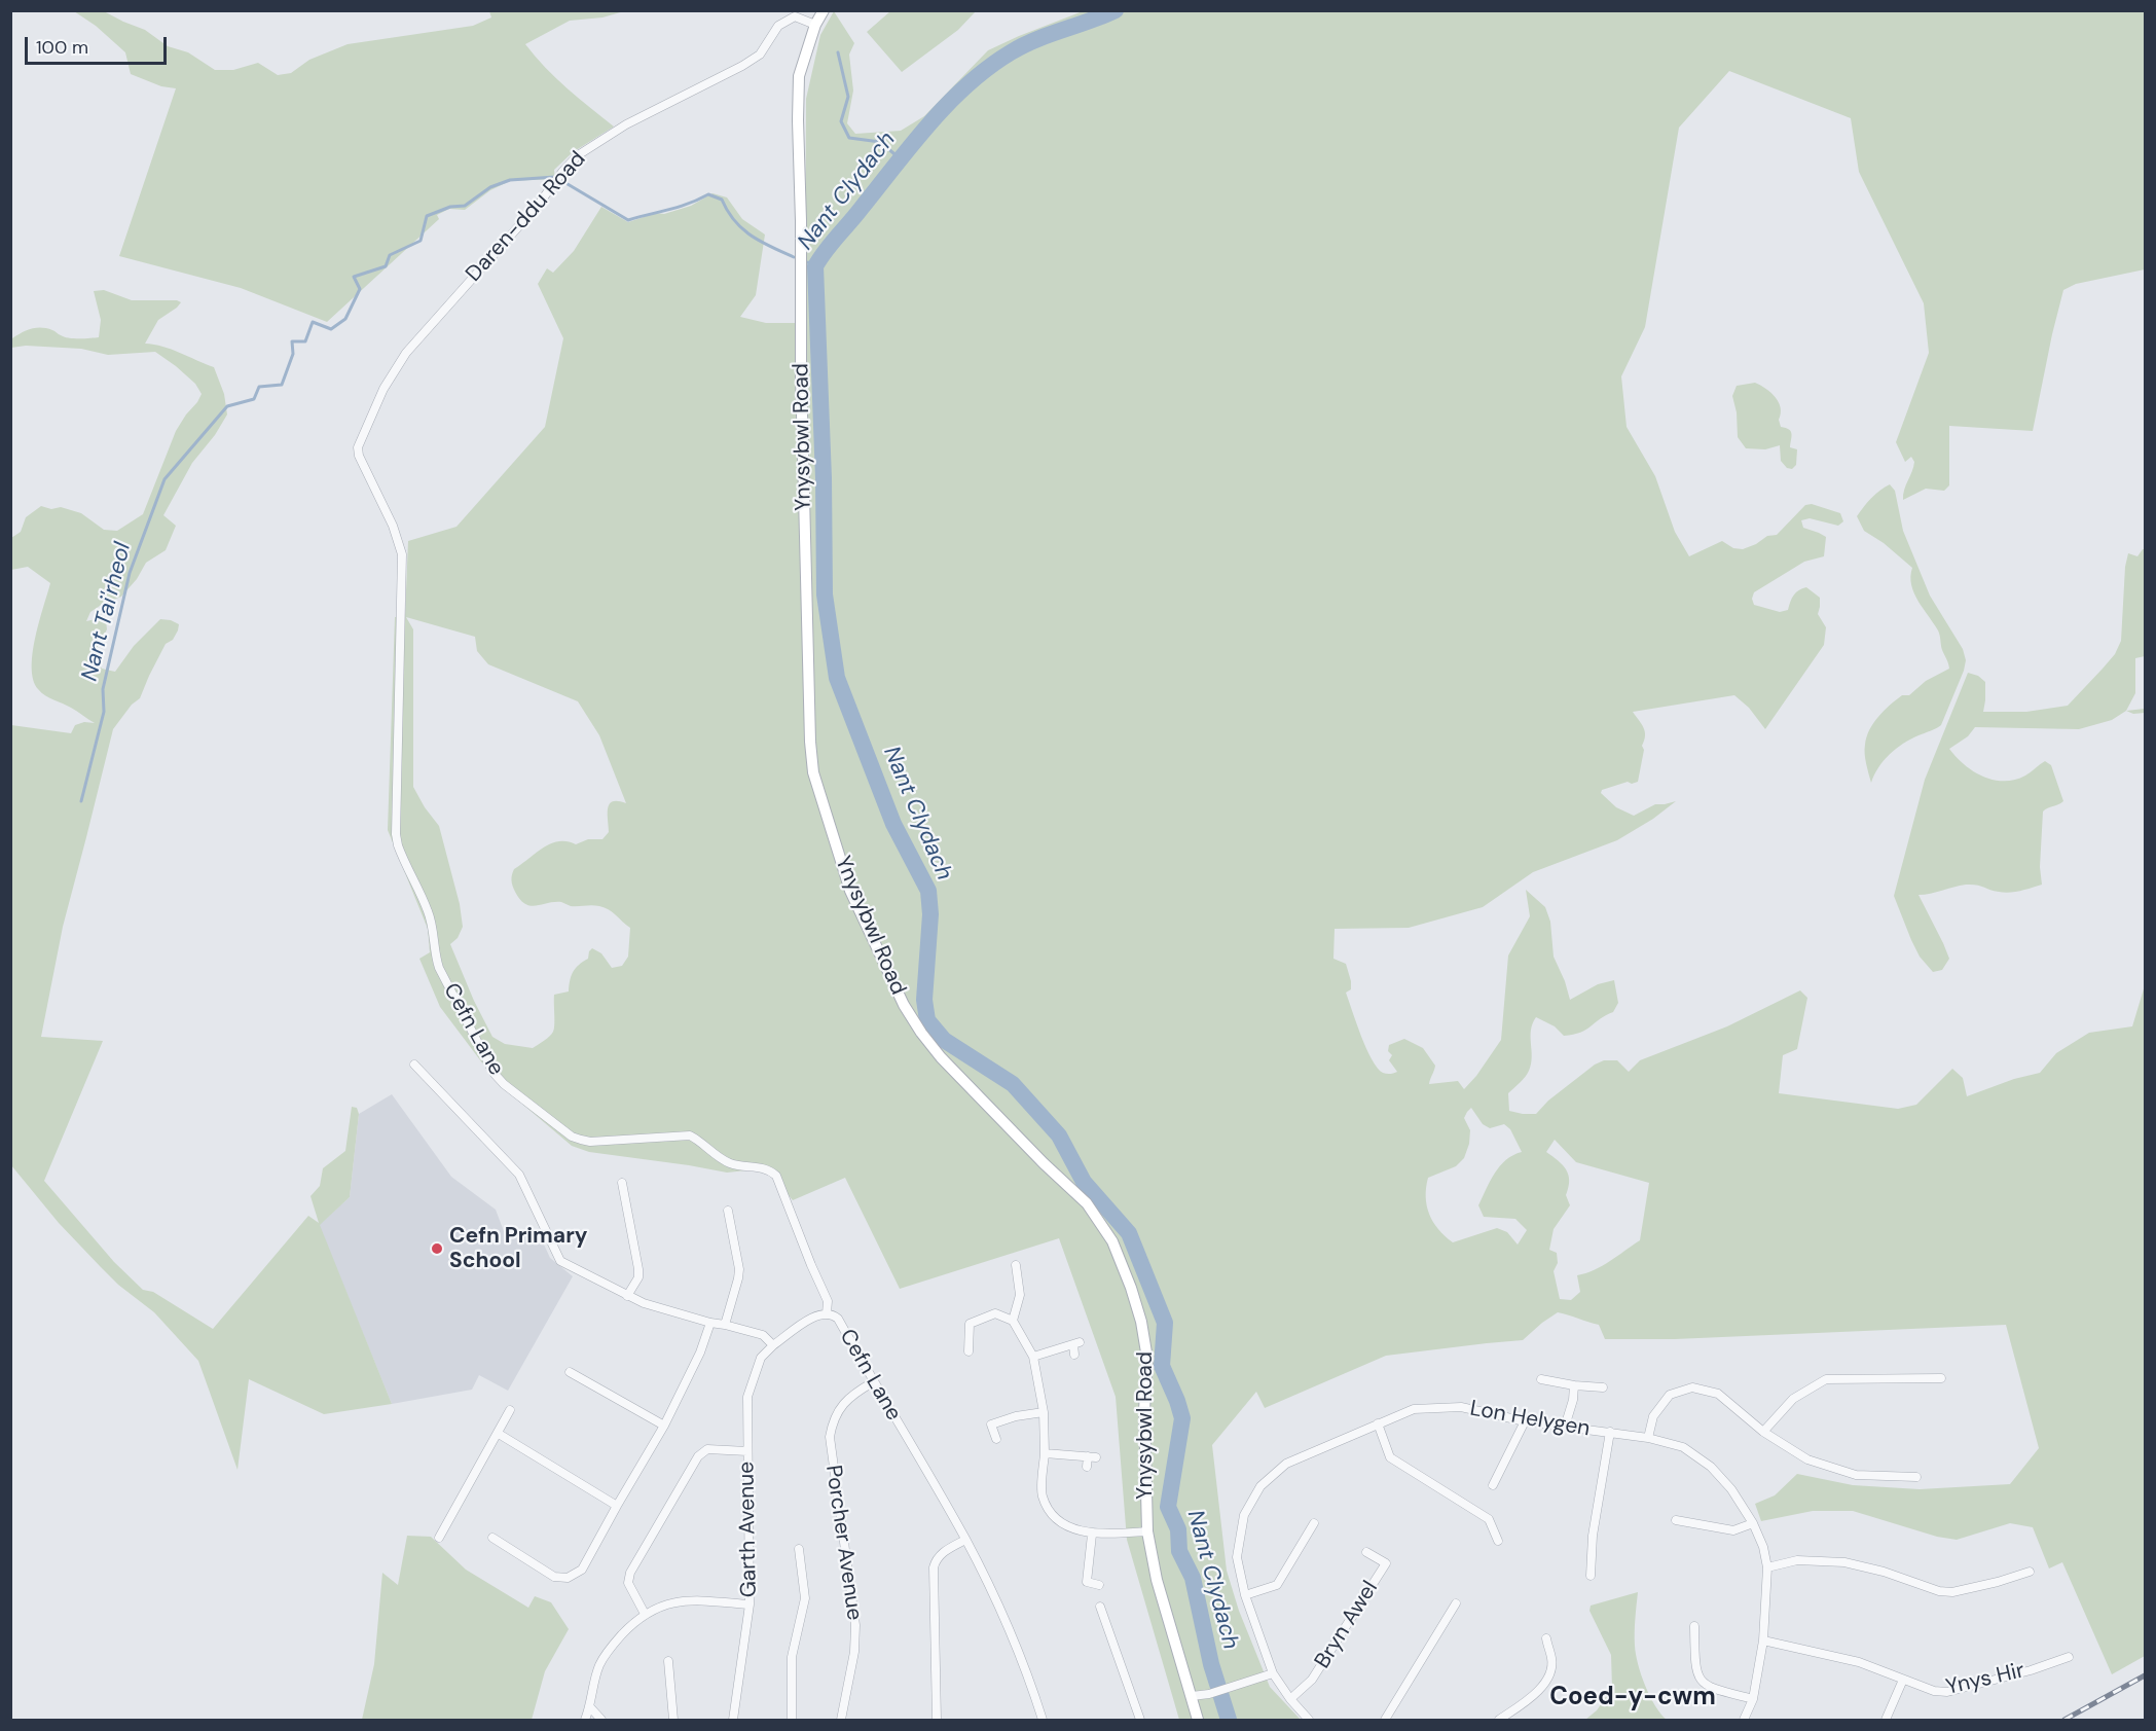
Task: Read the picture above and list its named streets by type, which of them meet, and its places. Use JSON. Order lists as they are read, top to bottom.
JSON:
{
  "streets": {
    "main road": ["Ynysybwl Road"],
    "street": [
      "Daren-ddu Road",
      "Cefn Lane",
      "Lon Helygen",
      "Garth Avenue",
      "Porcher Avenue",
      "Bryn Awel",
      "Ynys Hir"
    ]
  },
  "crossings": [
    ["Daren-ddu Road", "Ynysybwl Road"],
    ["Daren-ddu Road", "Cefn Lane"],
    ["Cefn Lane", "Porcher Avenue"],
    ["Lon Helygen", "Bryn Awel"]
  ],
  "districts": ["Coed-y-cwm"],
  "water": ["Nant Clydach", "Nant Tai'rheol"],
  "places": ["Cefn Primary School"],
  "scale_bar": "100 m"
}
